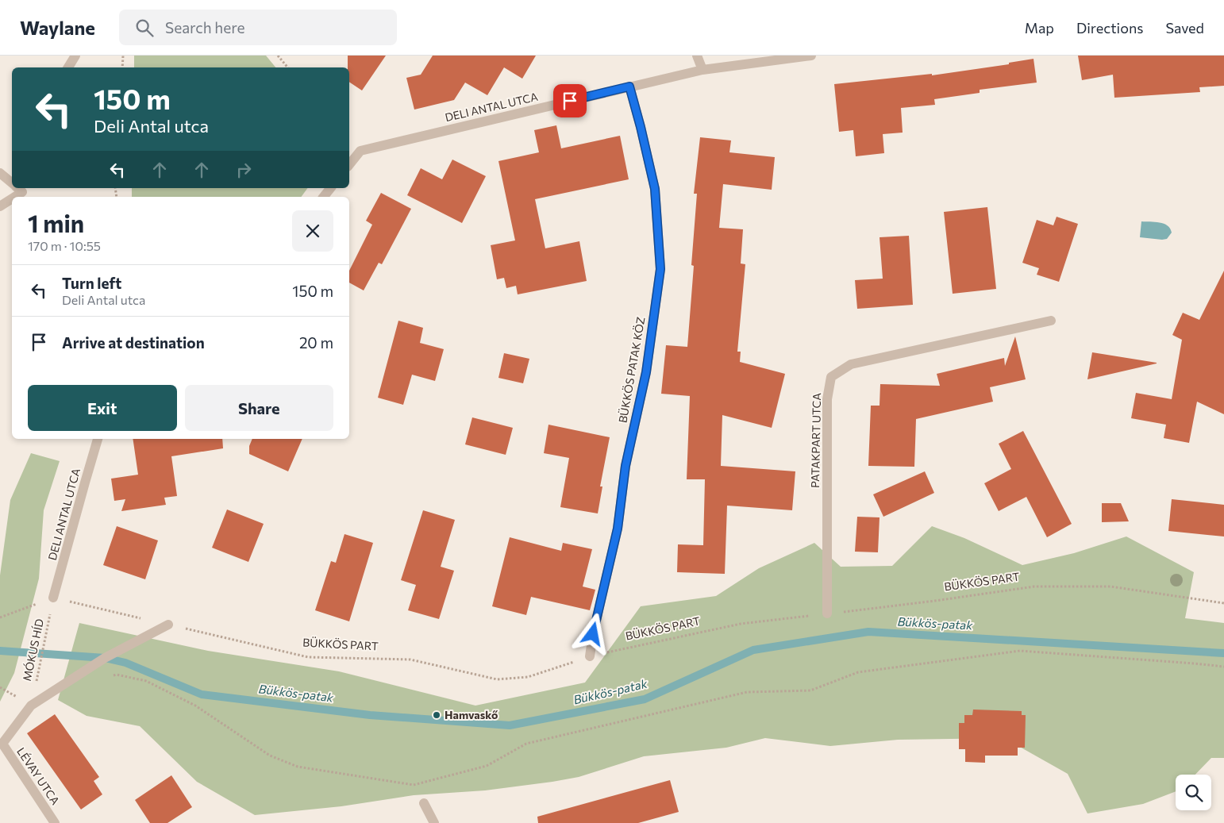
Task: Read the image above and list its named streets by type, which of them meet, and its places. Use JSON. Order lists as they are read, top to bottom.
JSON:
{
  "streets": {
    "street": [
      "DELI ANTAL UTCA",
      "BÜKKÖS PATAK KÖZ",
      "PATAKPART UTCA",
      "LÉVAY UTCA"
    ],
    "path": ["BÜKKÖS PART", "MÓKUS HÍD"]
  },
  "crossings": [
    ["DELI ANTAL UTCA", "BÜKKÖS PATAK KÖZ"],
    ["DELI ANTAL UTCA", "BÜKKÖS PART"],
    ["DELI ANTAL UTCA", "MÓKUS HÍD"],
    ["BÜKKÖS PATAK KÖZ", "BÜKKÖS PART"],
    ["PATAKPART UTCA", "BÜKKÖS PART"],
    ["BÜKKÖS PART", "MÓKUS HÍD"],
    ["MÓKUS HÍD", "LÉVAY UTCA"]
  ],
  "water": ["Bükkös-patak"],
  "places": ["Hamvaskő"],
  "page": {
    "header": "Waylane",
    "search": "Search here",
    "nav": ["Map", "Directions", "Saved"],
    "turn": ["150 m", "Deli Antal utca"],
    "heading": ["1 min", "170 m · 10:55"],
    "list": [
      {
        "name": "Turn left",
        "note": "Deli Antal utca",
        "value": "150 m"
      },
      {
        "name": "Arrive at destination",
        "value": "20 m"
      }
    ],
    "buttons": ["Exit", "Share"]
  }
}
